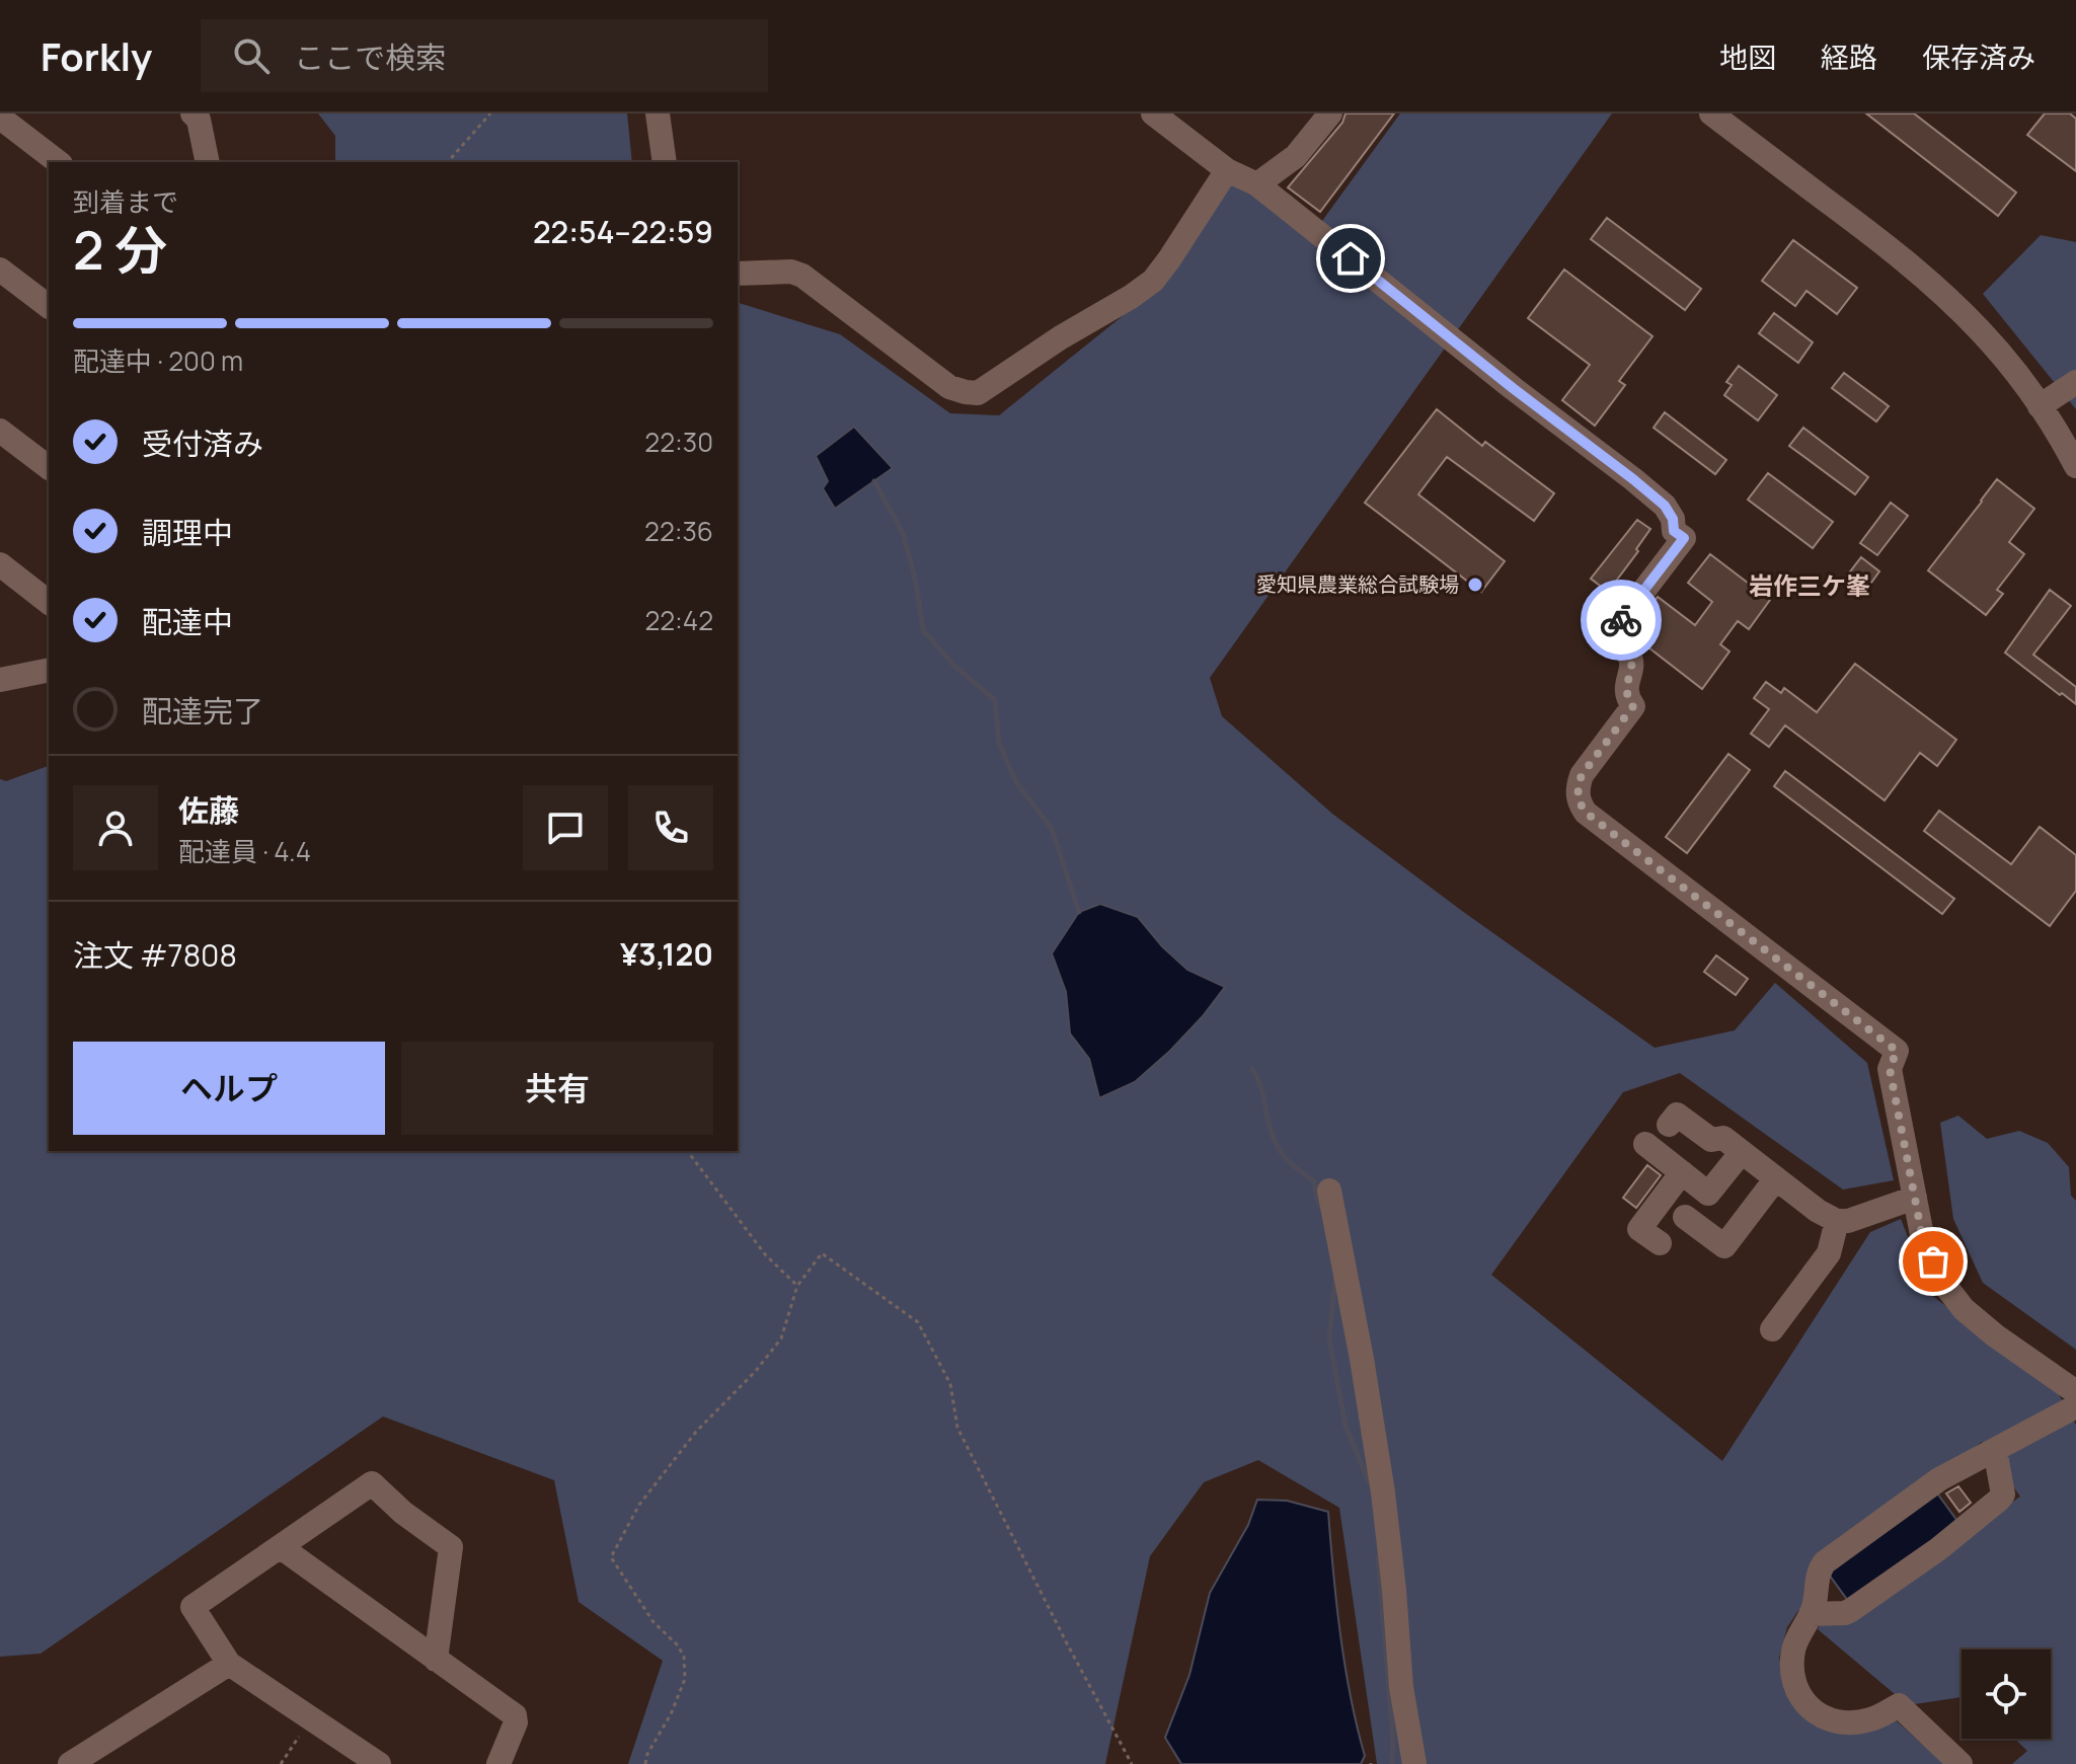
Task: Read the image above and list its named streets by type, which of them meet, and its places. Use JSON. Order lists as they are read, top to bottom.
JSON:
{
  "districts": ["岩作三ケ峯"],
  "places": ["愛知県農業総合試験場"],
  "page": {
    "header": "Forkly",
    "search": "ここで検索",
    "nav": ["地図", "経路", "保存済み"],
    "heading": ["2 分", "到着まで", "22:54–22:59"],
    "panel": [
      "佐藤",
      "配達員 · 4.4",
      "注文 #7808",
      "¥3,120"
    ],
    "bar": "配達中 · 200 m",
    "list": [
      ["受付済み", "22:30"],
      ["調理中", "22:36"],
      ["配達中", "22:42"],
      "配達完了"
    ],
    "buttons": ["ヘルプ", "共有"]
  }
}
